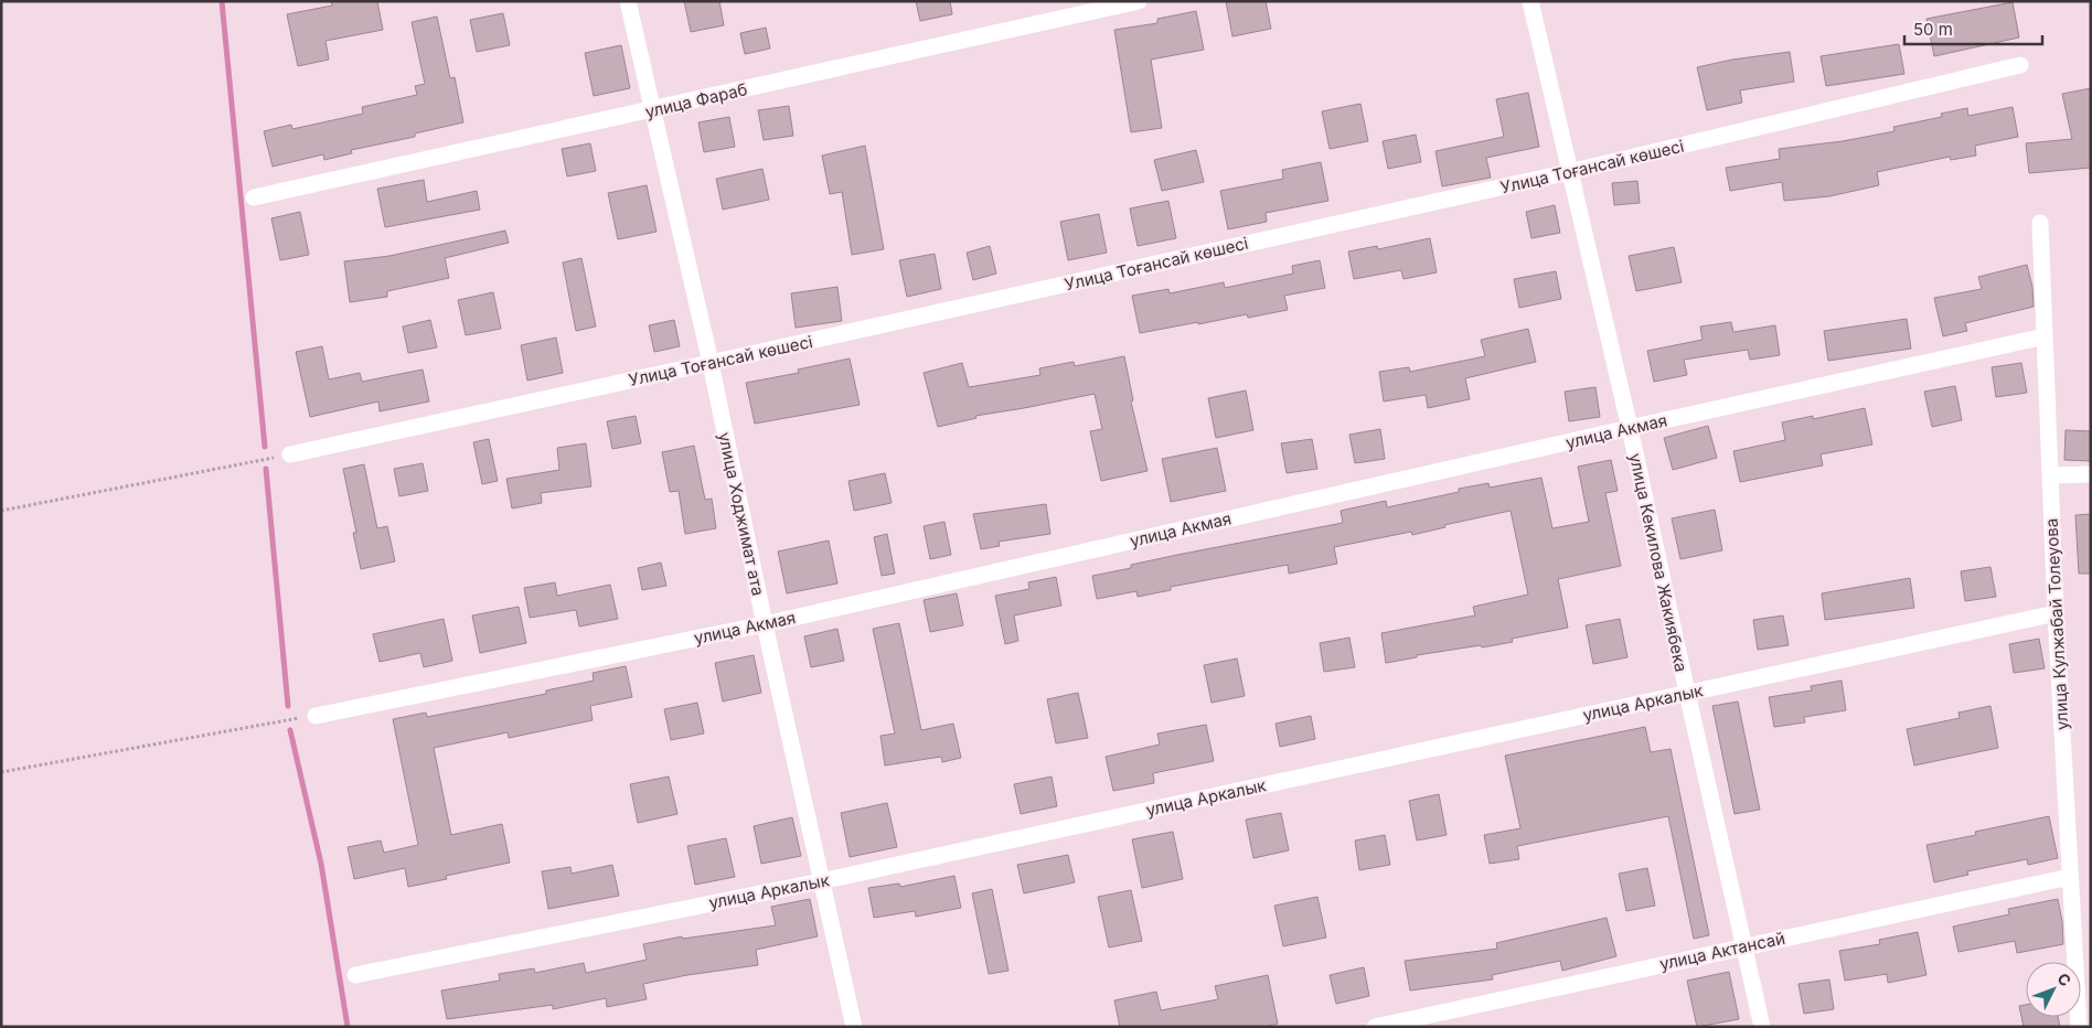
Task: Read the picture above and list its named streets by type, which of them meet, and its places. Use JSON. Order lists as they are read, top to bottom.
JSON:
{
  "streets": {
    "street": [
      "улица Фараб",
      "Улица Тоғансай көшесі",
      "улица Акмая",
      "улица Ходжимат ата",
      "улица Кекилова Жакиябека",
      "улица Кулжабай Толеуова",
      "улица Аркалык",
      "улица Актансай"
    ]
  },
  "crossings": [
    ["улица Фараб", "улица Ходжимат ата"],
    ["Улица Тоғансай көшесі", "улица Ходжимат ата"],
    ["Улица Тоғансай көшесі", "улица Кекилова Жакиябека"],
    ["улица Акмая", "улица Ходжимат ата"],
    ["улица Акмая", "улица Кекилова Жакиябека"],
    ["улица Акмая", "улица Кулжабай Толеуова"],
    ["улица Ходжимат ата", "улица Аркалык"],
    ["улица Кекилова Жакиябека", "улица Аркалык"],
    ["улица Кекилова Жакиябека", "улица Актансай"],
    ["улица Кулжабай Толеуова", "улица Аркалык"],
    ["улица Кулжабай Толеуова", "улица Актансай"]
  ],
  "scale_bar": "50 m",
  "north": "top right"
}
